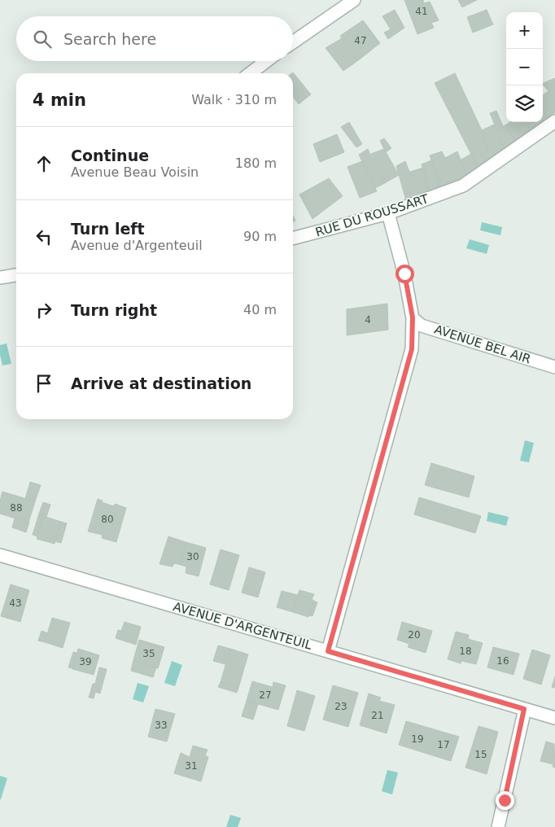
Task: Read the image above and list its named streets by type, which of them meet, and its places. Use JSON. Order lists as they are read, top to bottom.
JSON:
{
  "streets": {
    "street": ["RUE DU ROUSSART", "AVENUE BEL AIR", "AVENUE D'ARGENTEUIL"]
  },
  "house_numbers": [
    "41",
    "47",
    "4",
    "88",
    "80",
    "30",
    "43",
    "20",
    "18",
    "35",
    "16",
    "39",
    "27",
    "23",
    "21",
    "33",
    "19",
    "17",
    "15",
    "31"
  ],
  "page": {
    "map_buttons": ["+", "−"],
    "search": "Search here",
    "heading": ["4 min", "Walk · 310 m"],
    "list": [
      ["Continue", "Avenue Beau Voisin", "180 m"],
      ["Turn left", "Avenue d'Argenteuil", "90 m"],
      ["Turn right", "40 m"],
      "Arrive at destination"
    ]
  }
}
